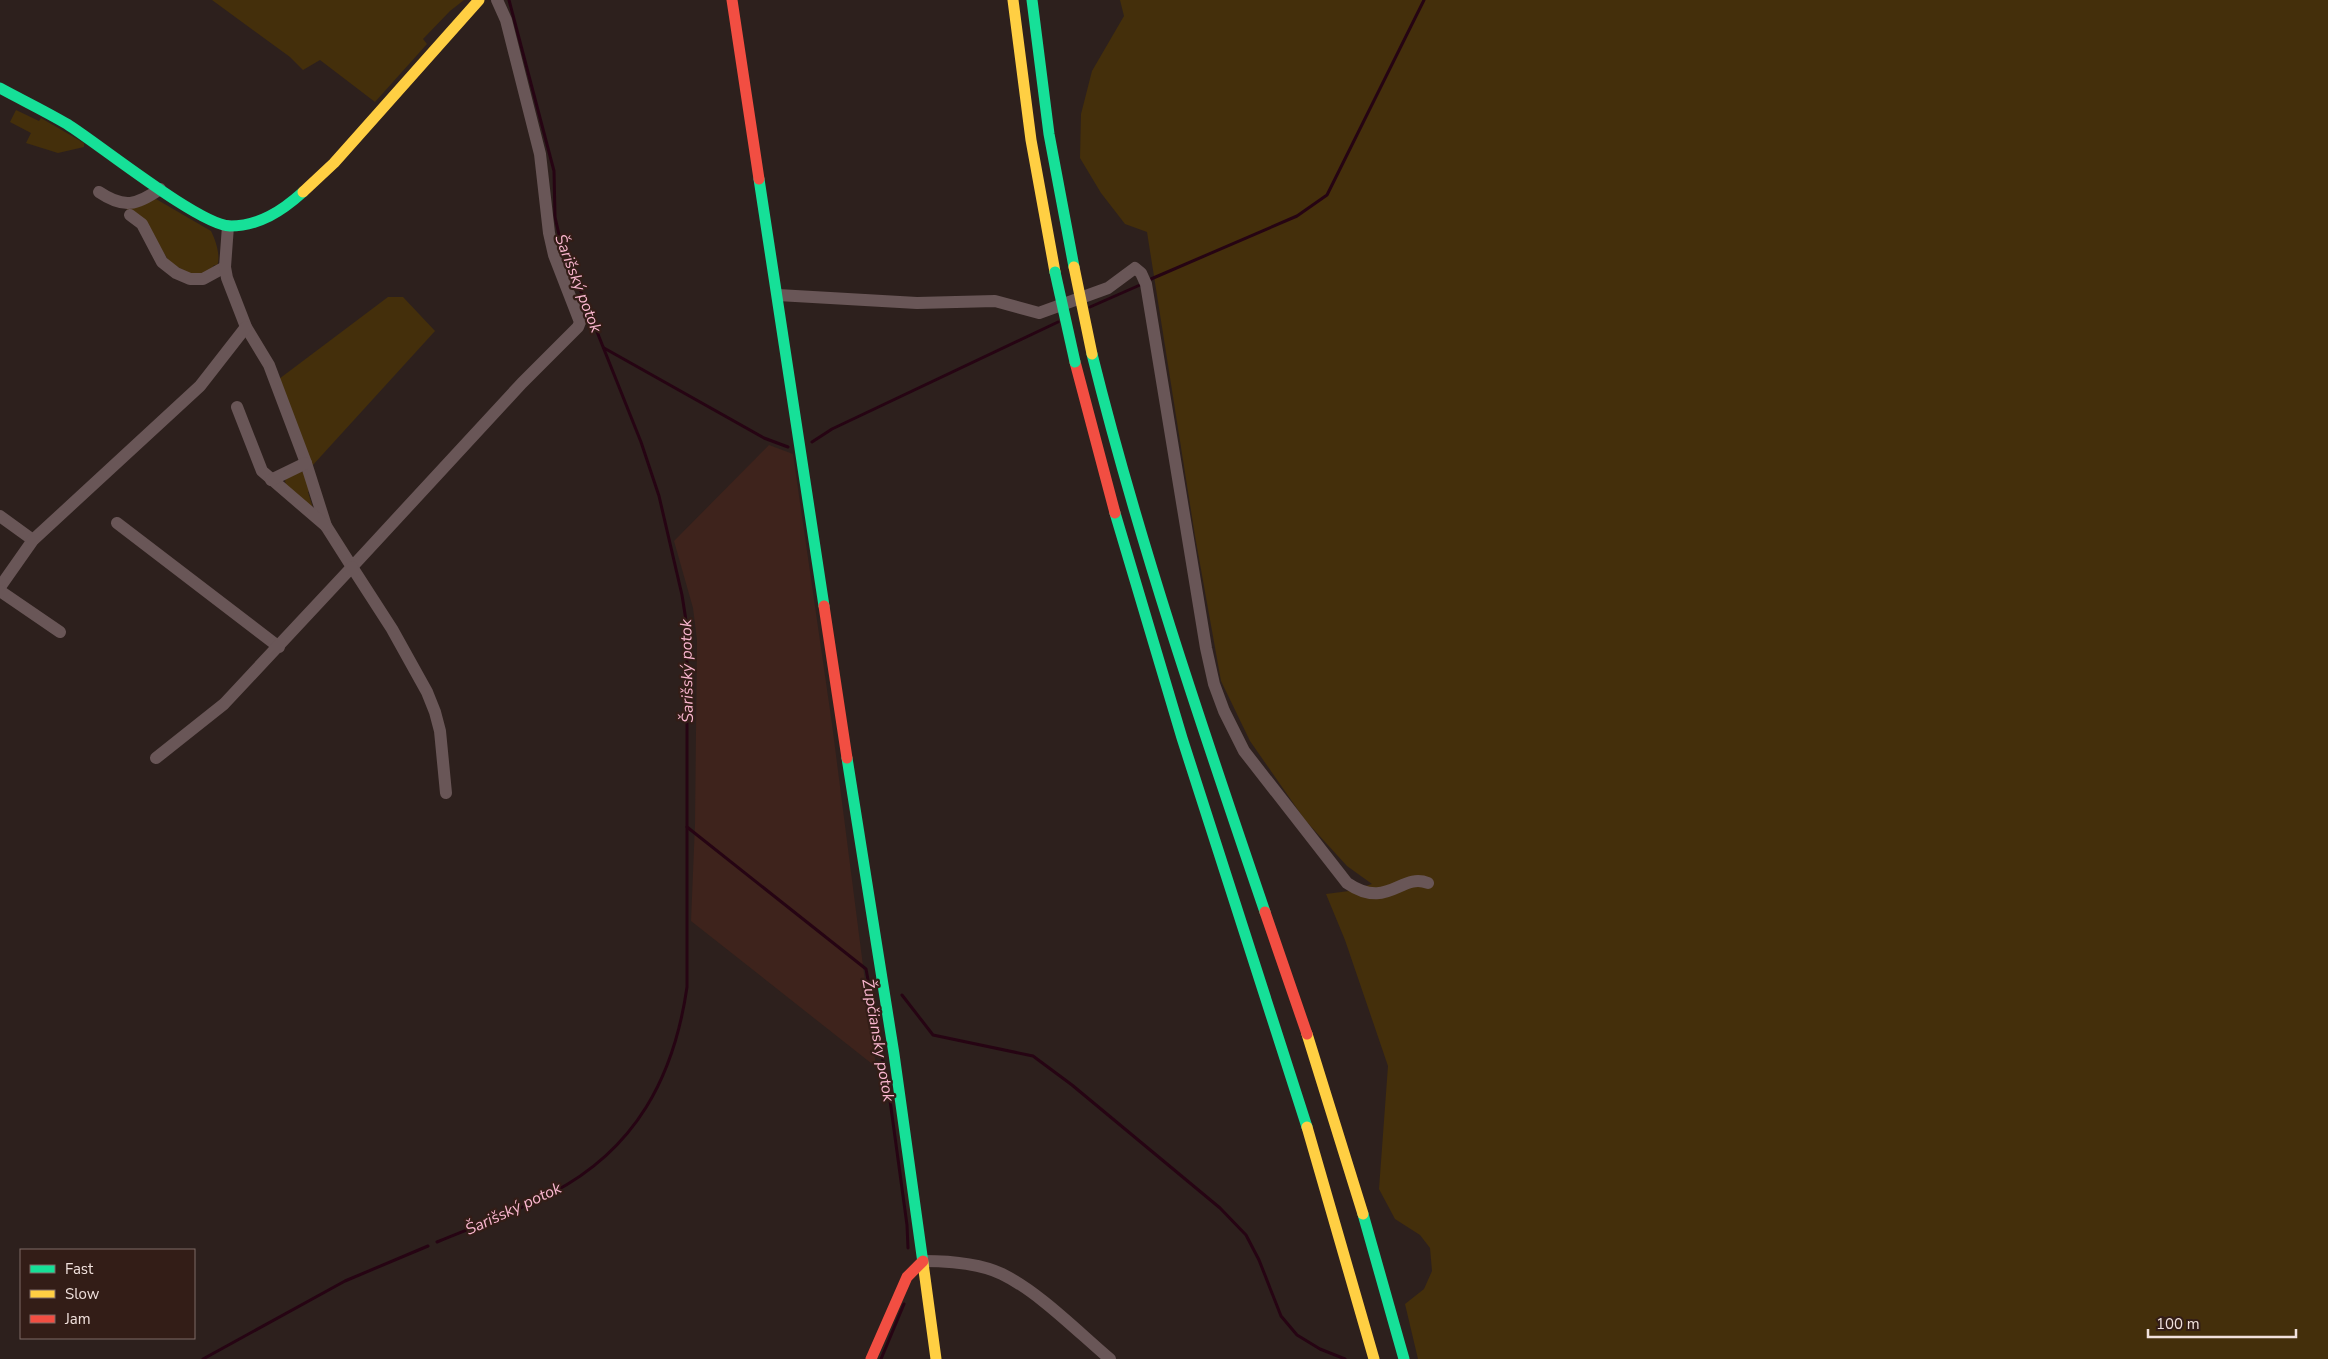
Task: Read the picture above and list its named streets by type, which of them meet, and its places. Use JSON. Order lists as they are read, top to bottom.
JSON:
{
  "water": ["Šarišský potok", "Župčiansky potok"],
  "legend": ["Fast", "Slow", "Jam"],
  "scale_bar": "100 m"
}
